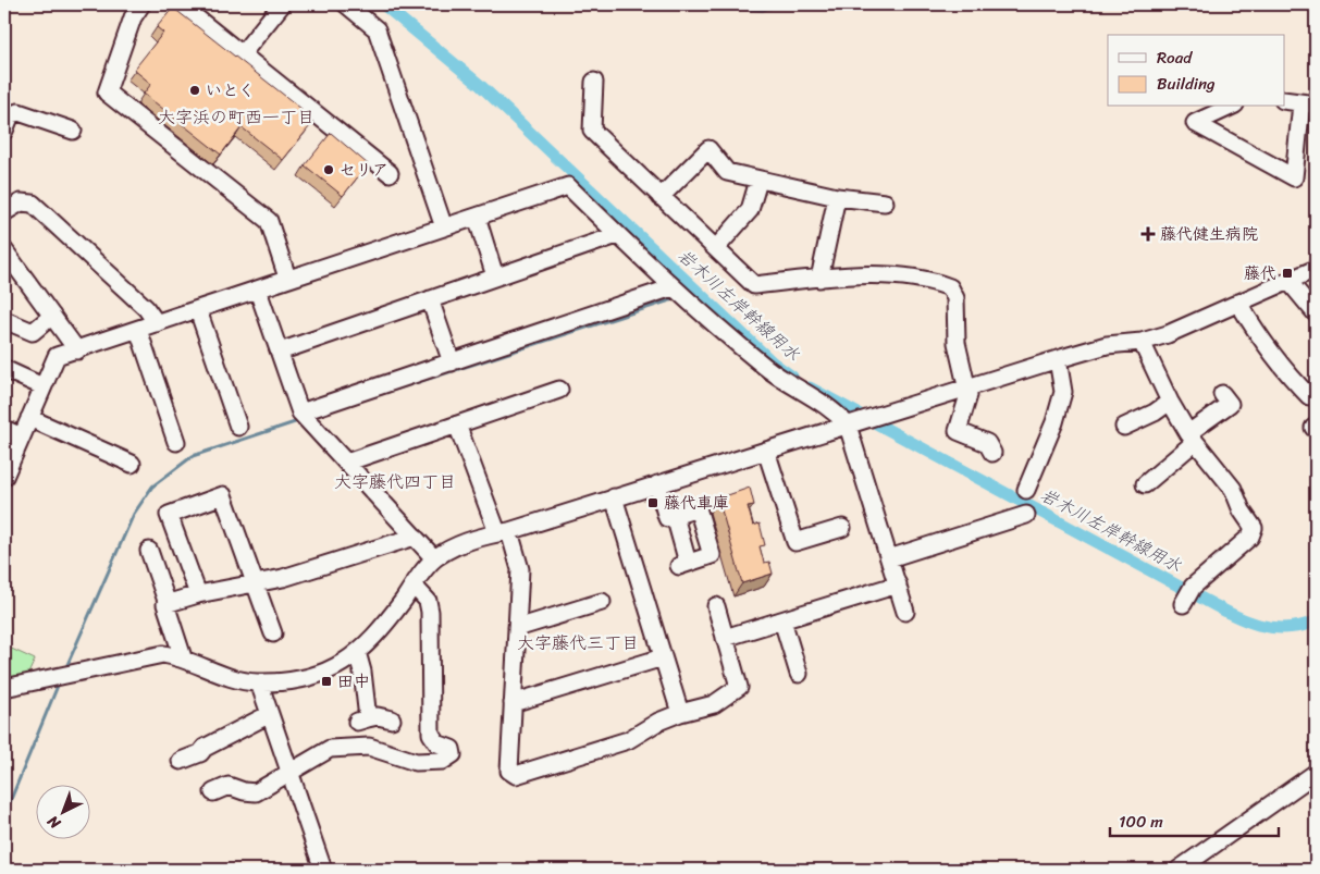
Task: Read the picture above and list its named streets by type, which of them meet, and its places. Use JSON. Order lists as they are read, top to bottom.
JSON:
{
  "districts": ["大字浜の町西一丁目", "大字藤代四丁目", "大字藤代三丁目"],
  "water": ["岩木川左岸幹線用水"],
  "places": {
    "other": ["いとく", "セリア"],
    "health": ["藤代健生病院"],
    "transit": ["藤代", "藤代車庫", "田中"]
  },
  "legend": ["Road", "Building"],
  "scale_bar": "100 m",
  "north": "bottom left"
}
